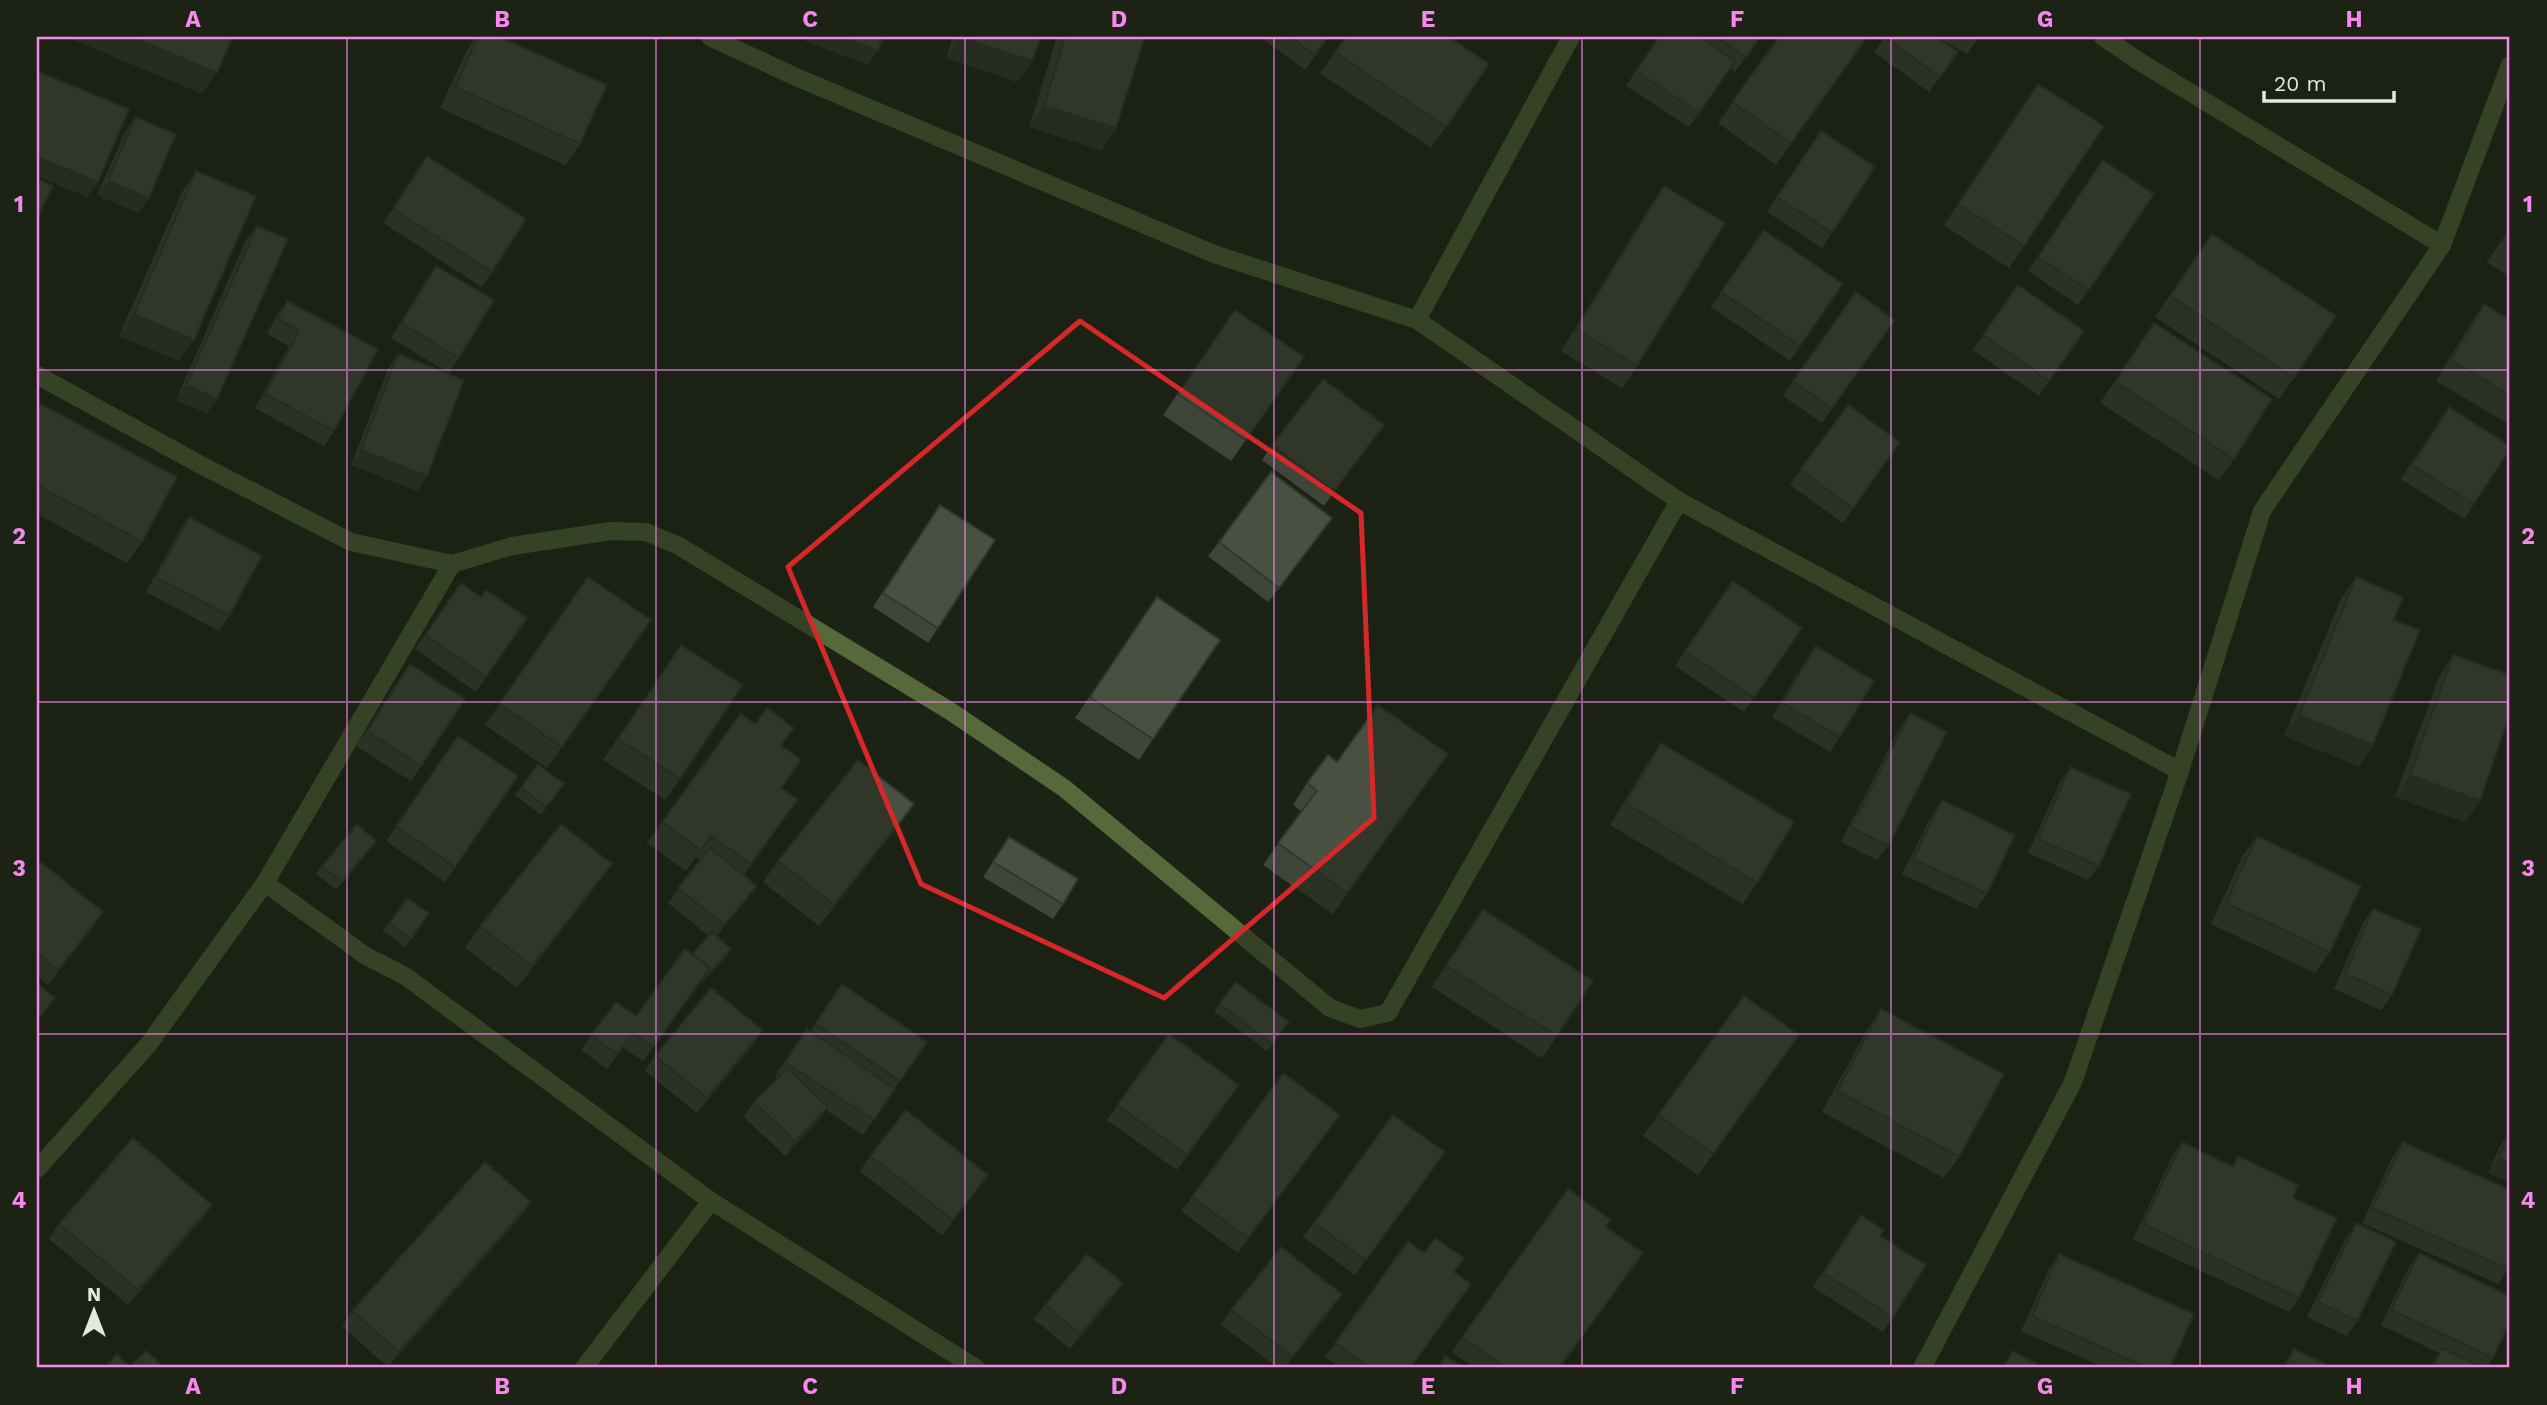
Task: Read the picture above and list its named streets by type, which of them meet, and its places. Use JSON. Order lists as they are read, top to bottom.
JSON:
{
  "scale_bar": "20 m",
  "north": "top",
  "grid": {
    "columns": [
      "A",
      "B",
      "C",
      "D",
      "E",
      "F",
      "G",
      "H"
    ],
    "rows": [
      "1",
      "2",
      "3",
      "4"
    ]
  }
}
